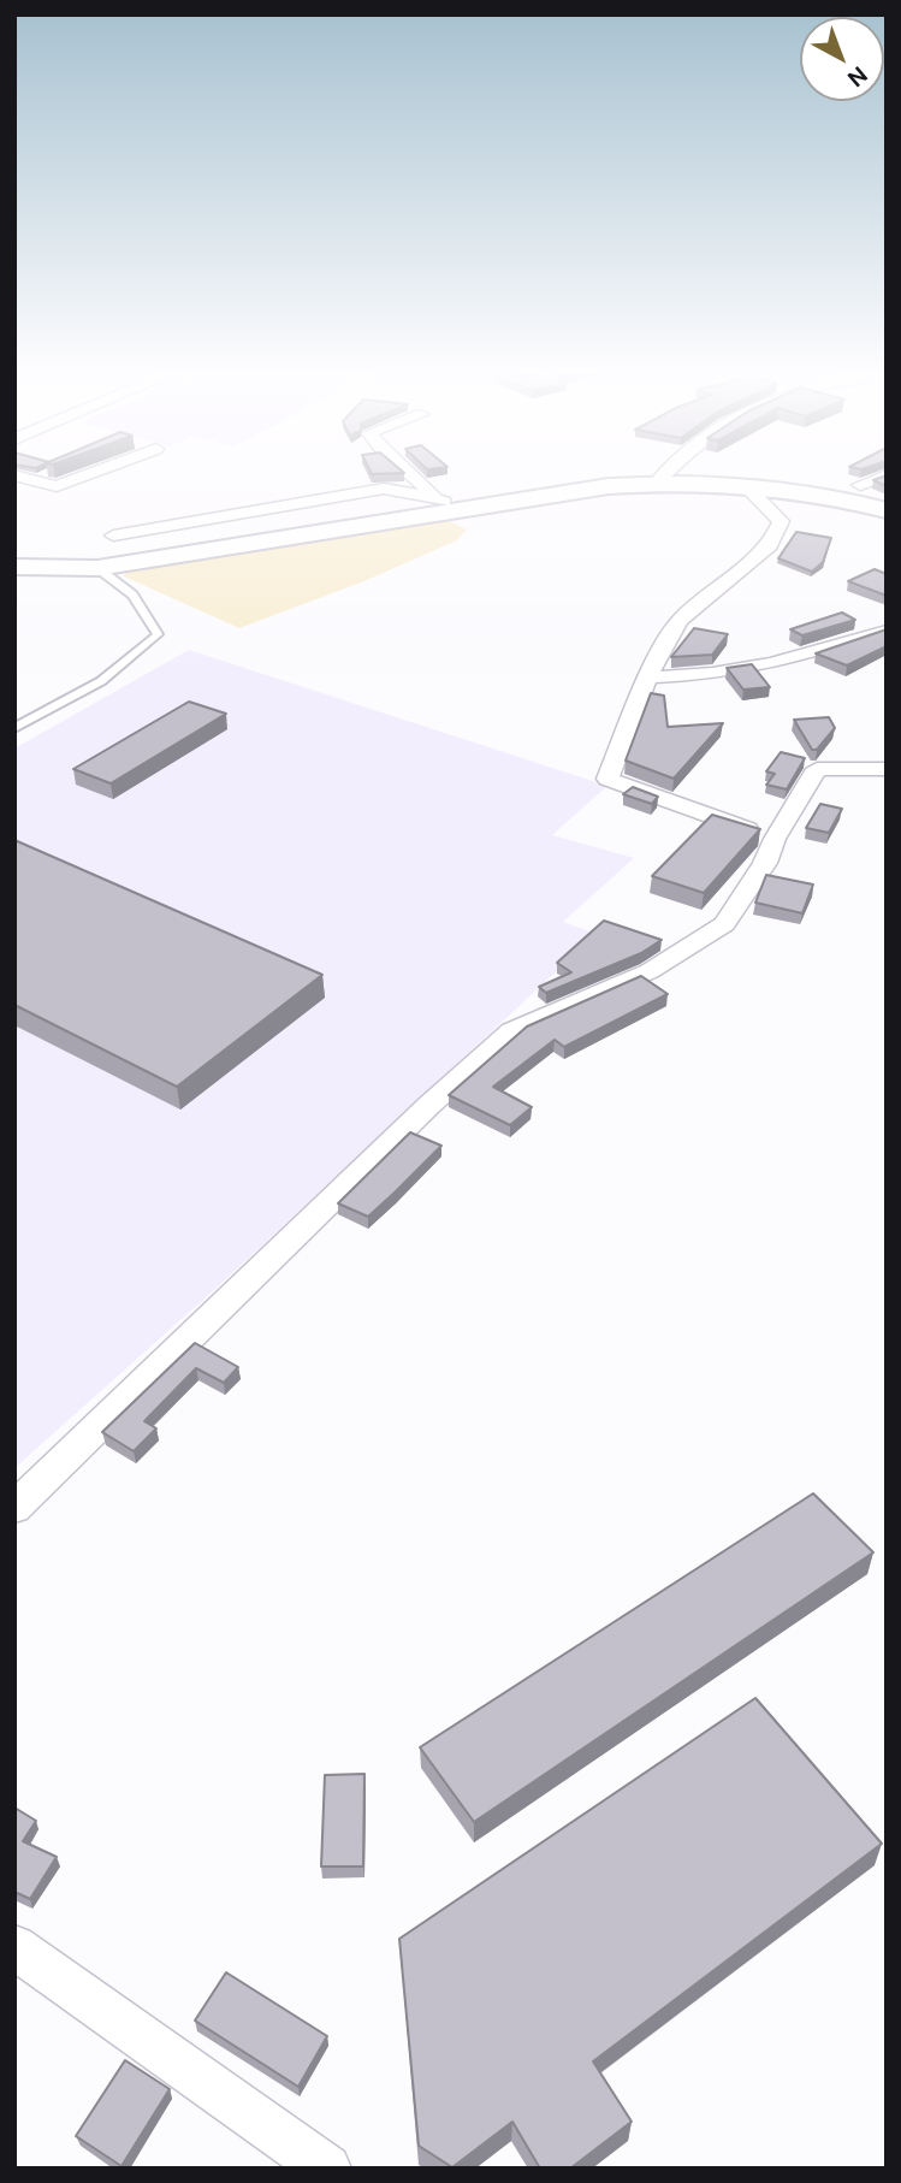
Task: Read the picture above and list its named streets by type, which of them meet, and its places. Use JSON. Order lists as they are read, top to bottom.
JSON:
{
  "north": "bottom right"
}
